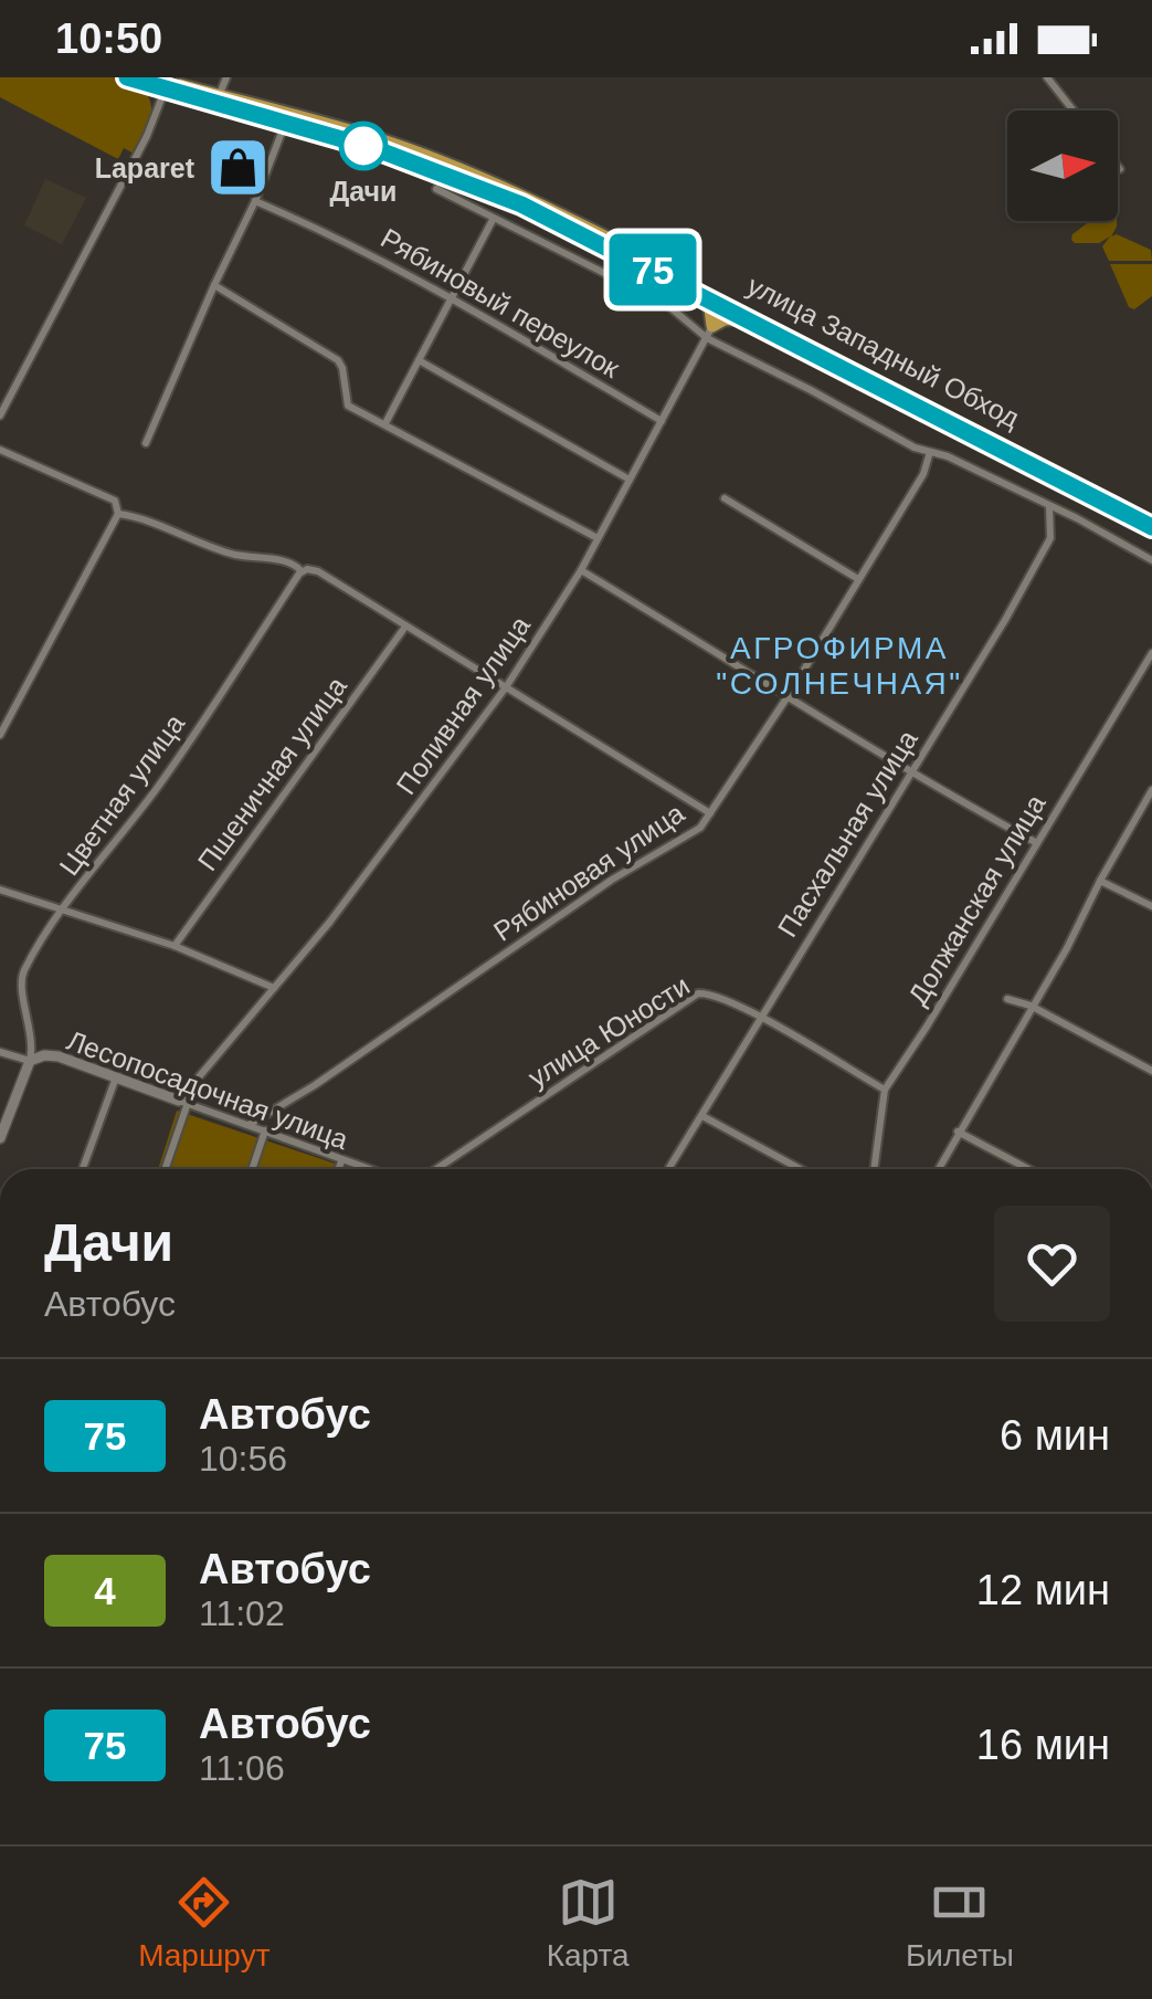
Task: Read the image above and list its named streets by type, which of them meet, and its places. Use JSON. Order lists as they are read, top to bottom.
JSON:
{
  "streets": {
    "highway": ["улица Западный Обход"],
    "street": [
      "Рябиновый переулок",
      "Поливная улица",
      "Пшеничная улица",
      "Цветная улица",
      "Пасхальная улица",
      "Рябиновая улица",
      "Должанская улица",
      "улица Юности",
      "Лесопосадочная улица"
    ]
  },
  "crossings": [
    ["Рябиновый переулок", "Поливная улица"],
    ["улица Западный Обход", "Поливная улица"],
    ["Поливная улица", "Лесопосадочная улица"],
    ["Цветная улица", "Лесопосадочная улица"],
    ["Пасхальная улица", "улица Юности"],
    ["Рябиновая улица", "Лесопосадочная улица"],
    ["Должанская улица", "улица Юности"]
  ],
  "districts": ["АГРОФИРМА \"СОЛНЕЧНАЯ\""],
  "places": {
    "other": ["Дачи"],
    "shop": ["Laparet"]
  },
  "lines": ["bus line 75"],
  "north": "right",
  "page": {
    "status": "10:50",
    "on_map": "75",
    "heading": ["Дачи", "Автобус"],
    "list": [
      {
        "mark": "75",
        "name": "Автобус",
        "note": "10:56",
        "value": "6 мин"
      },
      {
        "mark": "4",
        "name": "Автобус",
        "note": "11:02",
        "value": "12 мин"
      },
      {
        "mark": "75",
        "name": "Автобус",
        "note": "11:06",
        "value": "16 мин"
      }
    ],
    "tabs": ["Маршрут", "Карта", "Билеты"]
  }
}
